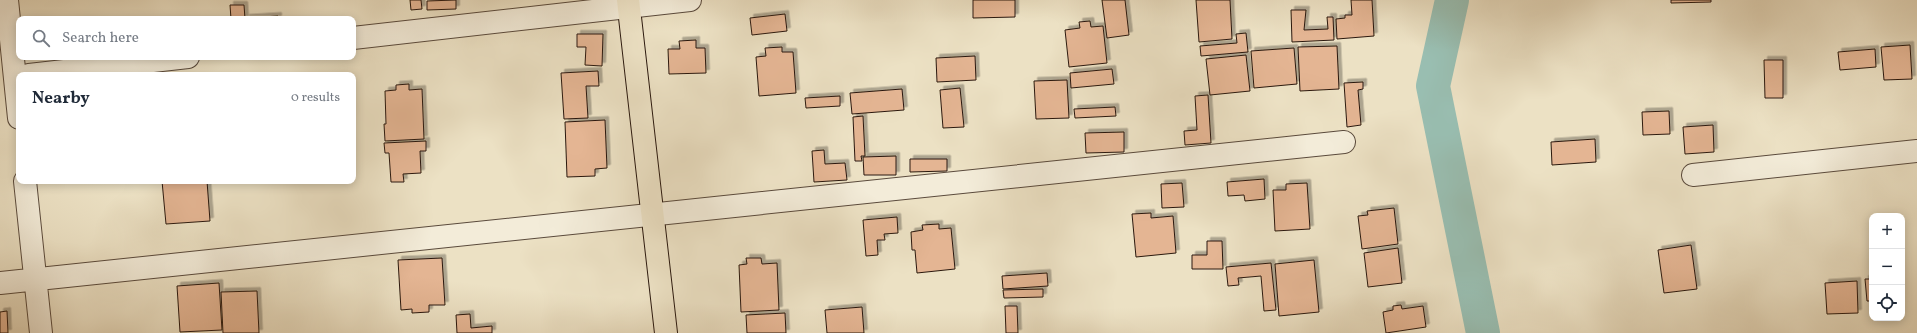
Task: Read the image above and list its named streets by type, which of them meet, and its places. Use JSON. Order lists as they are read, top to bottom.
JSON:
{
  "page": {
    "search": "Search here",
    "heading": ["Nearby", "0 results"],
    "map_buttons": ["+", "−"]
  }
}
